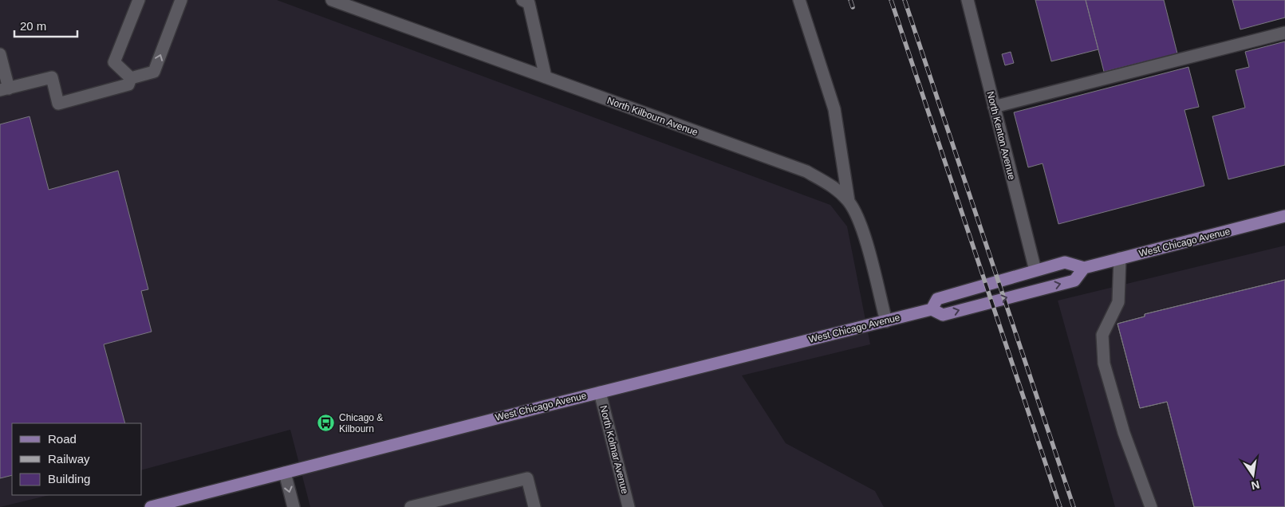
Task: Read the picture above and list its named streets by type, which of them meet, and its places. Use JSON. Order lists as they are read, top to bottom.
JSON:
{
  "streets": {
    "main road": ["West Chicago Avenue"],
    "street": ["North Kilbourn Avenue", "North Kenton Avenue", "North Kolmar Avenue"]
  },
  "crossings": [
    ["North Kilbourn Avenue", "West Chicago Avenue"],
    ["North Kenton Avenue", "West Chicago Avenue"],
    ["West Chicago Avenue", "North Kolmar Avenue"]
  ],
  "places": {
    "bus stop": ["Chicago & Kilbourn"]
  },
  "legend": ["Road", "Railway", "Building"],
  "scale_bar": "20 m",
  "north": "bottom"
}
